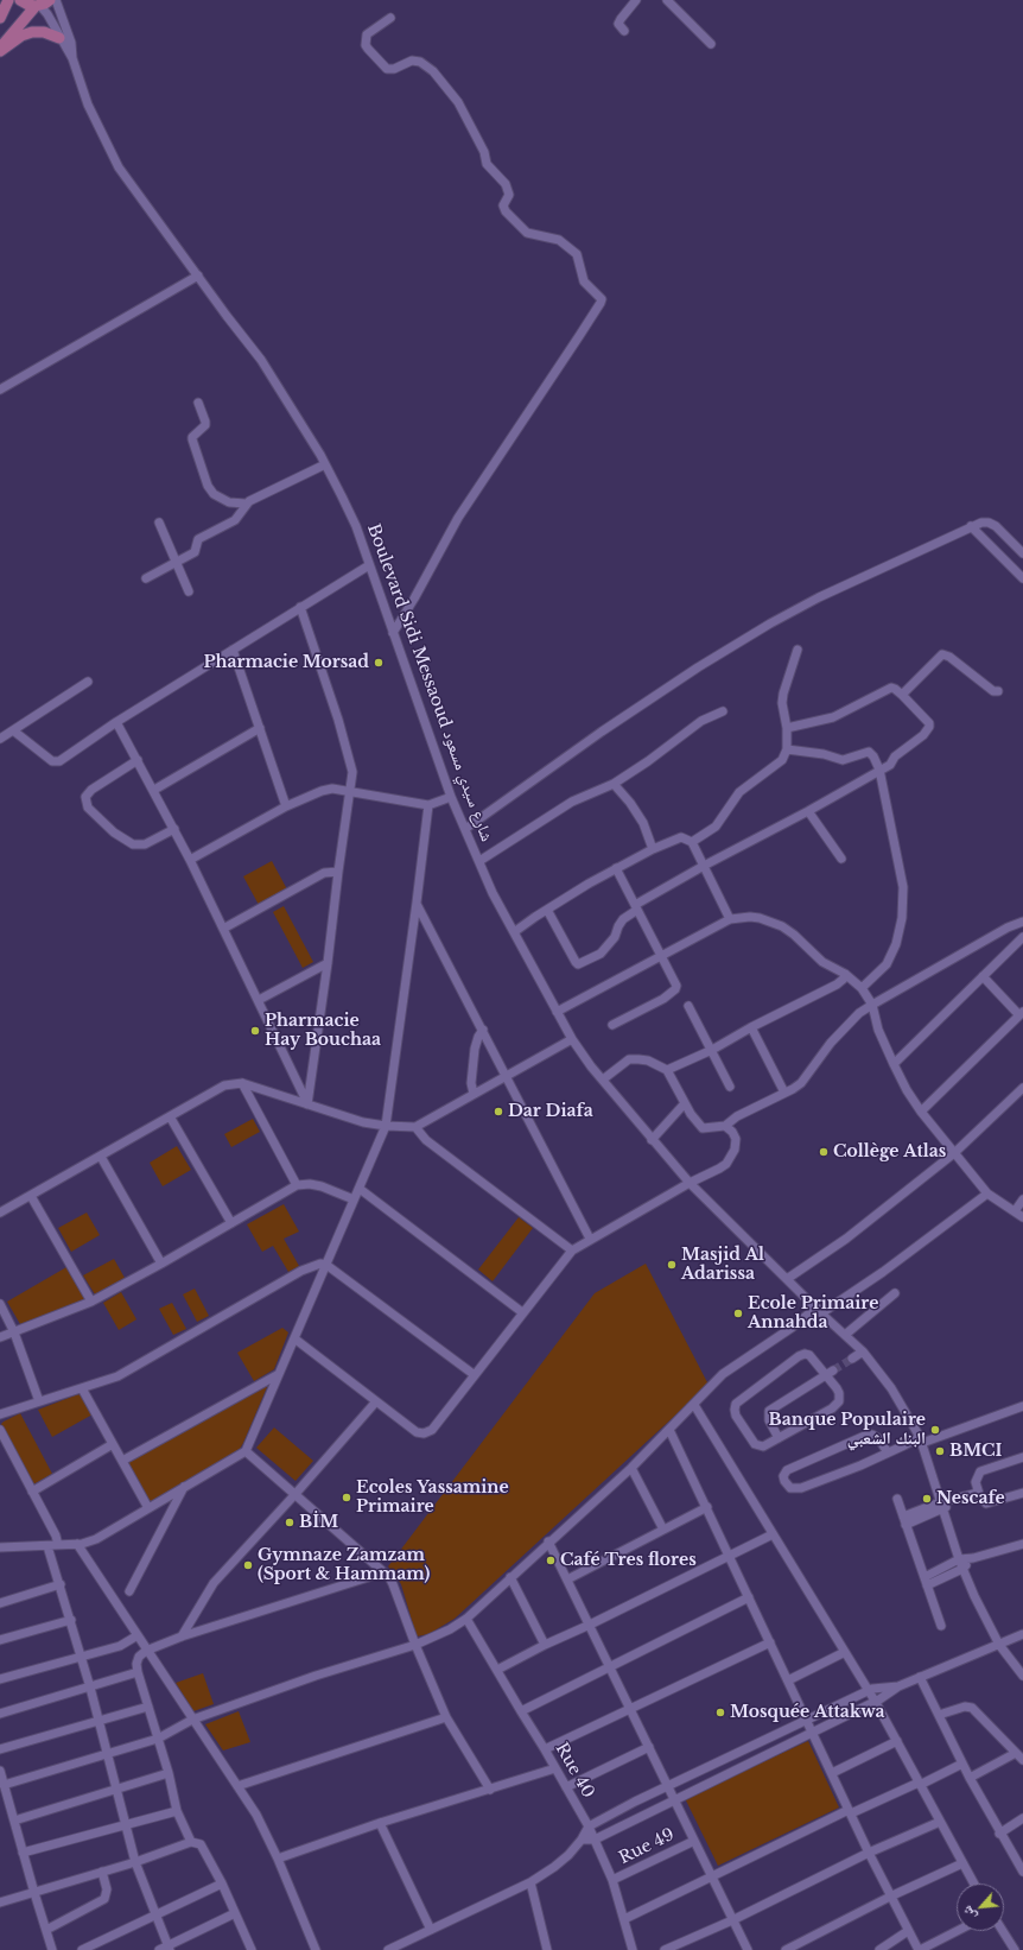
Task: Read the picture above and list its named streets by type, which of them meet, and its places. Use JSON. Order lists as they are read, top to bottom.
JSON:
{
  "streets": {
    "street": ["Boulevard Sidi Messaoud شارع سيدي مسعود", "Rue 40", "Rue 49"]
  },
  "crossings": [
    ["Rue 40", "Rue 49"]
  ],
  "places": [
    "Pharmacie Morsad",
    "Pharmacie Hay Bouchaa",
    "Dar Diafa",
    "Collège Atlas",
    "Masjid Al Adarissa",
    "Ecole Primaire Annahda",
    "Banque Populaire البنك الشعبي",
    "BMCI",
    "Ecoles Yassamine Primaire",
    "Nescafe",
    "BİM",
    "Café Tres flores",
    "Gymnaze Zamzam (Sport & Hammam)",
    "Mosquée Attakwa"
  ],
  "north": "bottom left"
}
